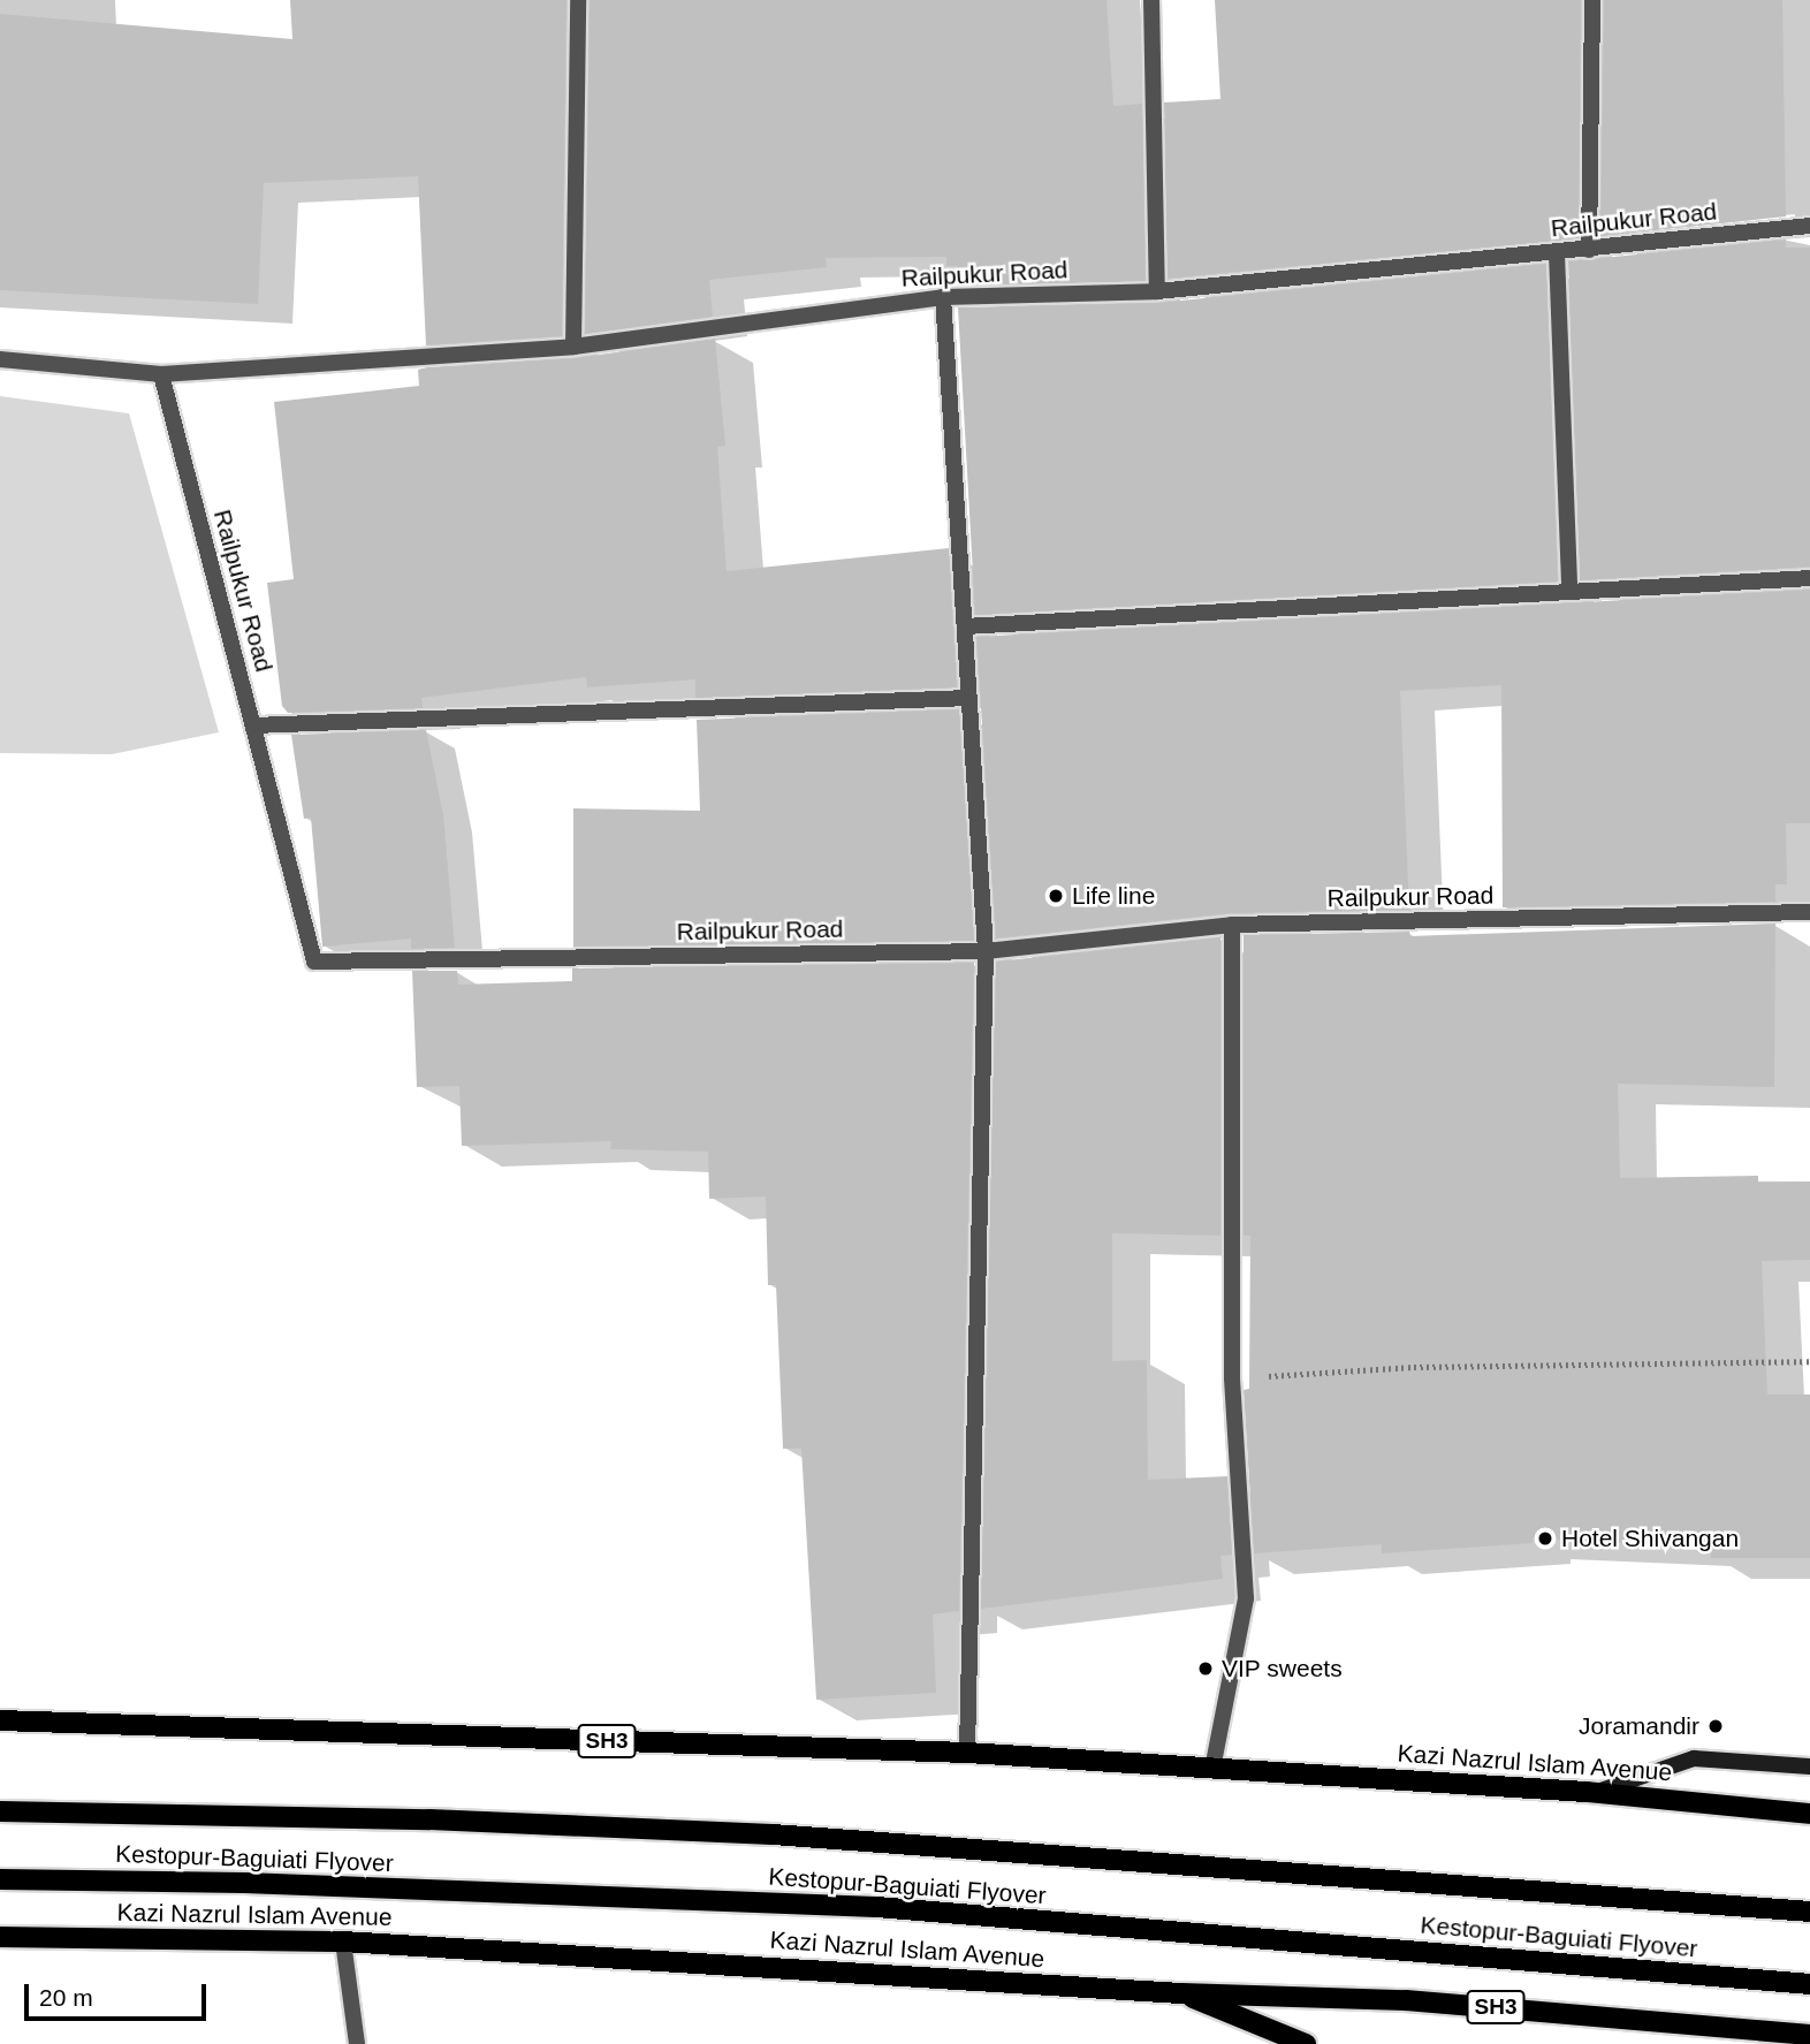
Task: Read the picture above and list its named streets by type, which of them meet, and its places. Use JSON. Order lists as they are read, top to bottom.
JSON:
{
  "streets": {
    "main road": ["SH3", "Kazi Nazrul Islam Avenue", "Kestopur-Baguiati Flyover"],
    "street": ["Railpukur Road"]
  },
  "places": [
    "Life line",
    "Hotel Shivangan",
    "VIP sweets",
    "Joramandir"
  ],
  "scale_bar": "20 m"
}
